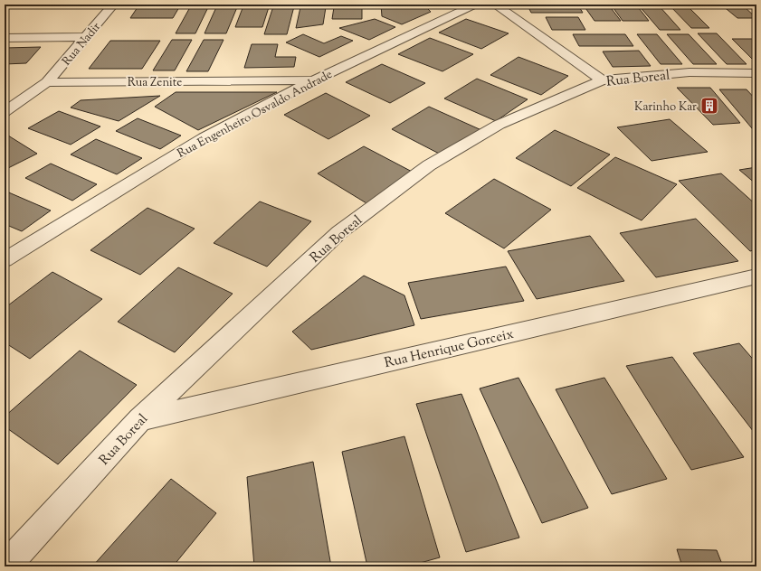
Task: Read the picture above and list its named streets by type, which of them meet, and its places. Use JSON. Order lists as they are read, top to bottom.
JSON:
{
  "streets": {
    "street": [
      "Rua Nadir",
      "Rua Boreal",
      "Rua Zenite",
      "Rua Engenheiro Osvaldo Andrade",
      "Rua Henrique Gorceix"
    ]
  },
  "crossings": [
    ["Rua Nadir", "Rua Zenite"],
    ["Rua Boreal", "Rua Henrique Gorceix"],
    ["Rua Zenite", "Rua Engenheiro Osvaldo Andrade"]
  ],
  "places": {
    "building": ["Karinho Kar"]
  }
}
